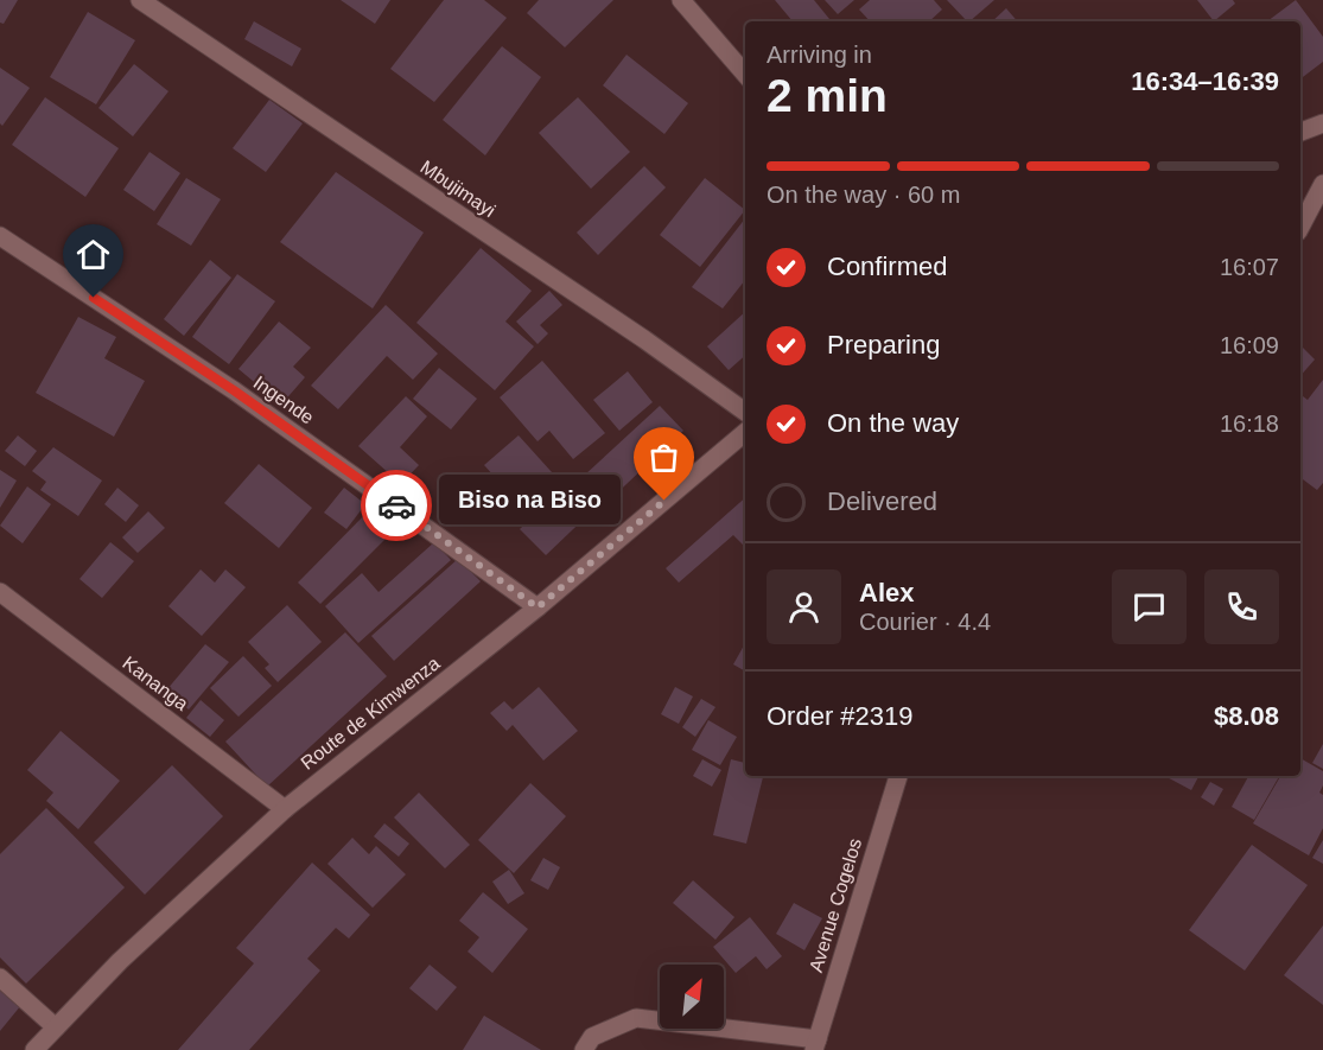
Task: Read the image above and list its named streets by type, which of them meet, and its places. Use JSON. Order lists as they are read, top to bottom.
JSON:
{
  "streets": {
    "street": [
      "Mbujimayi",
      "Ingende",
      "Kananga",
      "Route de Kimwenza",
      "Avenue Cogelos"
    ]
  },
  "crossings": [
    ["Ingende", "Route de Kimwenza"],
    ["Kananga", "Route de Kimwenza"]
  ],
  "places": ["Biso na Biso"],
  "north": "top right",
  "page": {
    "heading": ["2 min", "Arriving in", "16:34–16:39"],
    "panel": [
      "Alex",
      "Courier · 4.4",
      "Order #2319",
      "$8.08"
    ],
    "bar": "On the way · 60 m",
    "list": [
      ["Confirmed", "16:07"],
      ["Preparing", "16:09"],
      ["On the way", "16:18"],
      "Delivered"
    ],
    "bubble": "Biso na Biso"
  }
}
